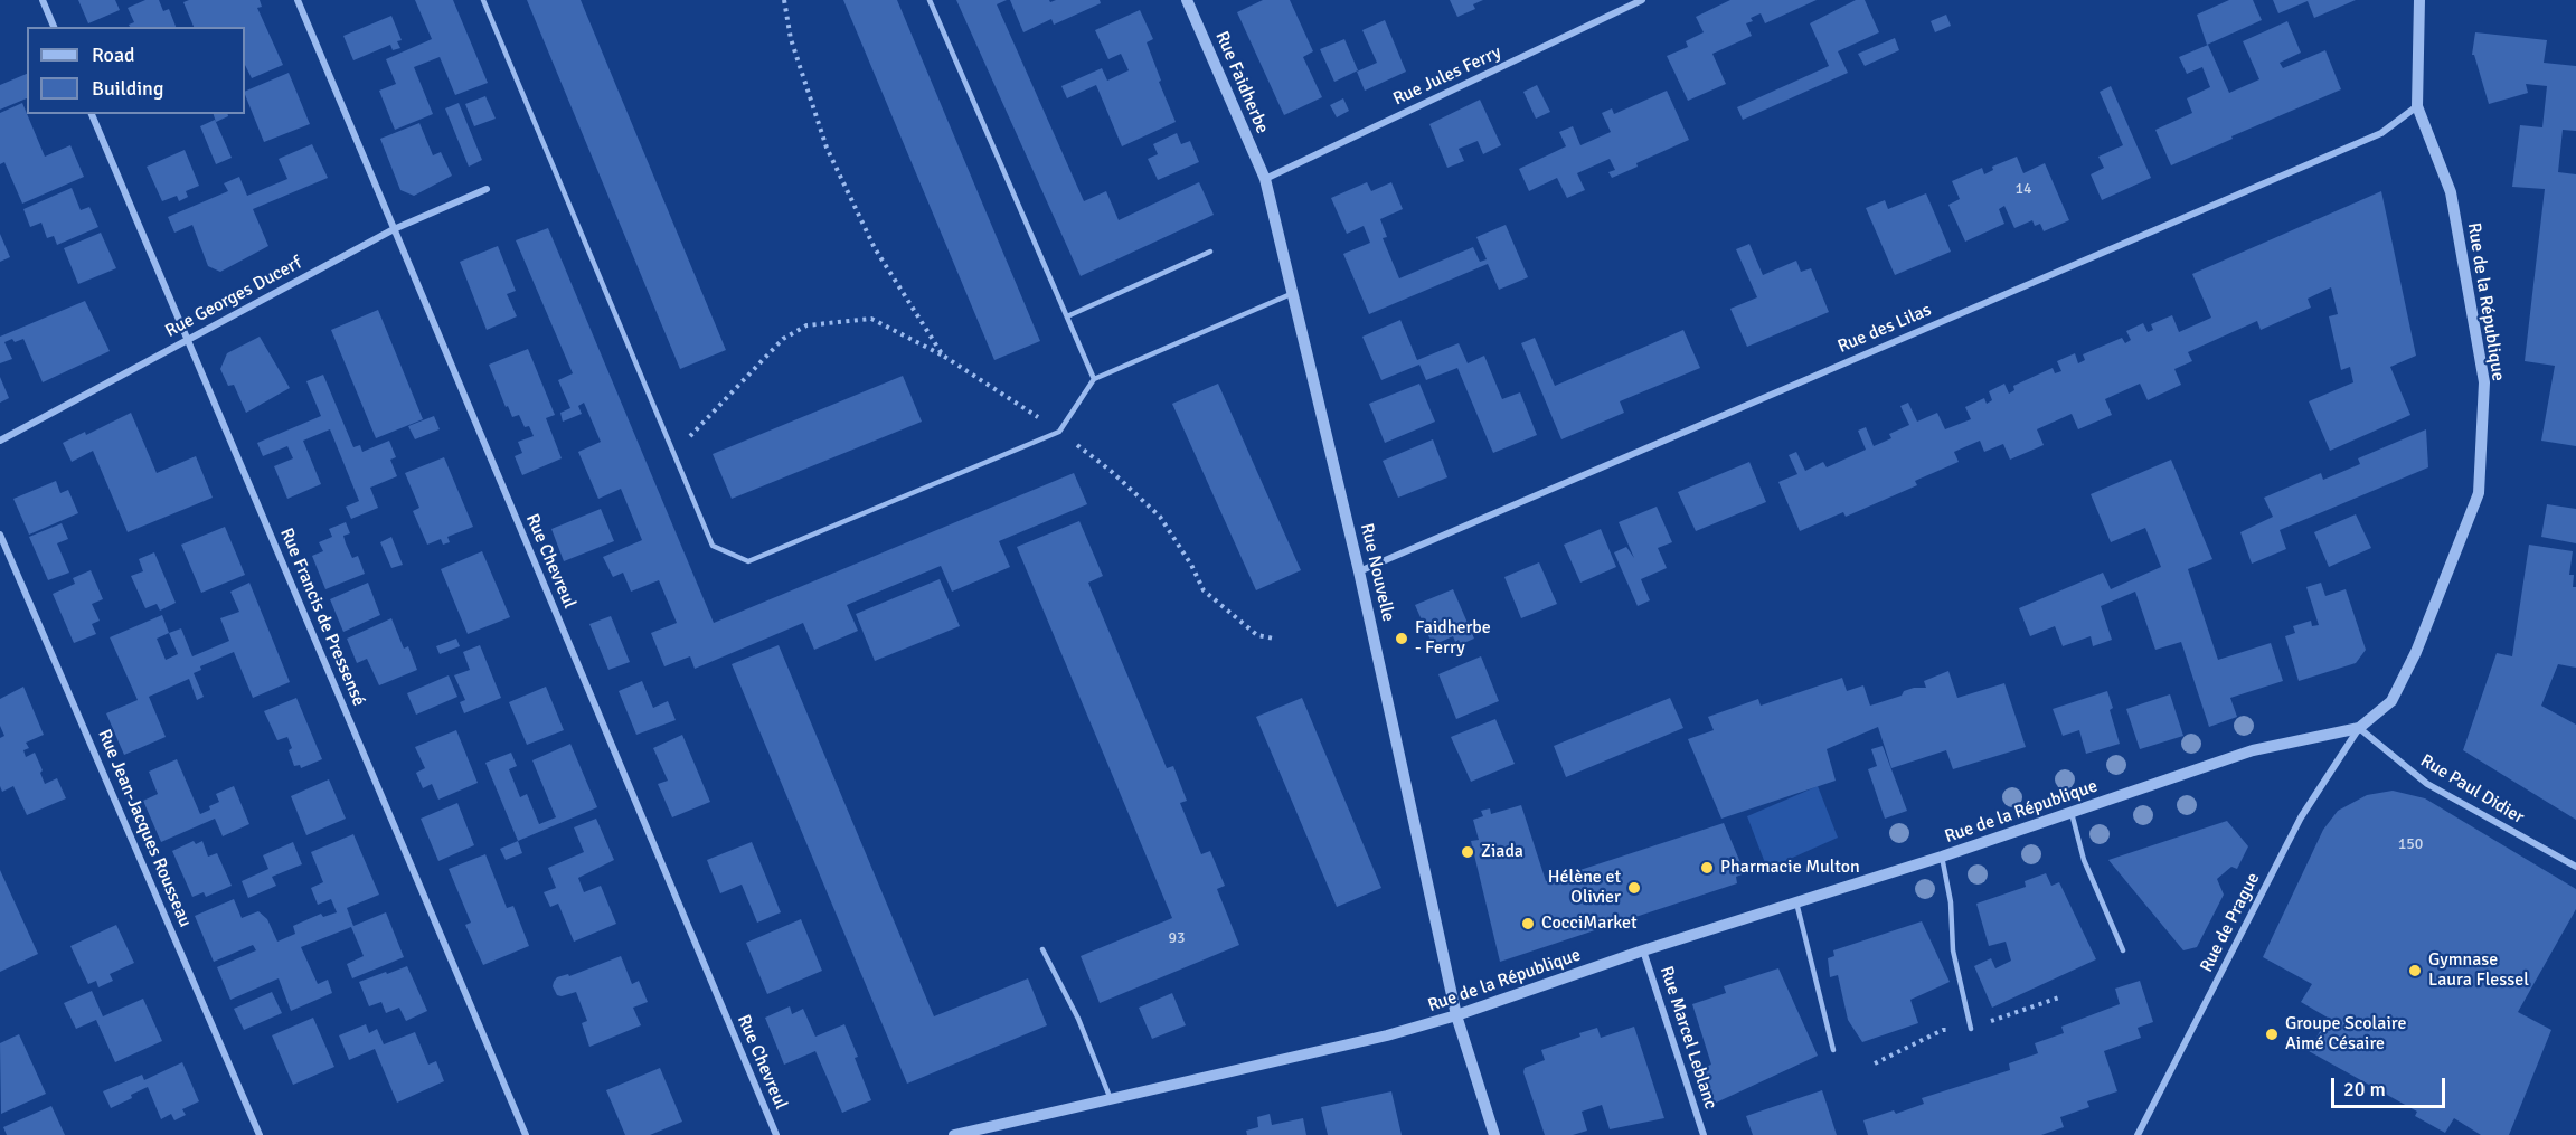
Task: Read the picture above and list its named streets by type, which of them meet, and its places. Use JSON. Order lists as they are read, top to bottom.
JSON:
{
  "streets": {
    "street": [
      "Rue Jules Ferry",
      "Rue Faidherbe",
      "Rue Georges Ducerf",
      "Rue de la République",
      "Rue des Lilas",
      "Rue Chevreul",
      "Rue Nouvelle",
      "Rue Francis de Pressensé",
      "Rue Paul Didier",
      "Rue Jean-Jacques Rousseau",
      "Rue de Prague",
      "Rue Marcel Leblanc"
    ]
  },
  "crossings": [
    ["Rue Jules Ferry", "Rue Faidherbe"],
    ["Rue Jules Ferry", "Rue Nouvelle"],
    ["Rue Faidherbe", "Rue Nouvelle"],
    ["Rue Georges Ducerf", "Rue Chevreul"],
    ["Rue Georges Ducerf", "Rue Francis de Pressensé"],
    ["Rue de la République", "Rue des Lilas"],
    ["Rue de la République", "Rue Nouvelle"],
    ["Rue de la République", "Rue Paul Didier"],
    ["Rue de la République", "Rue de Prague"],
    ["Rue de la République", "Rue Marcel Leblanc"],
    ["Rue des Lilas", "Rue Nouvelle"],
    ["Rue Paul Didier", "Rue de Prague"]
  ],
  "places": [
    "Faidherbe - Ferry",
    "Ziada",
    "Pharmacie Multon",
    "Hélène et Olivier",
    "CocciMarket",
    "Gymnase Laura Flessel",
    "Groupe Scolaire Aimé Césaire"
  ],
  "house_numbers": ["14", "150", "93"],
  "legend": ["Road", "Building"],
  "scale_bar": "20 m"
}
